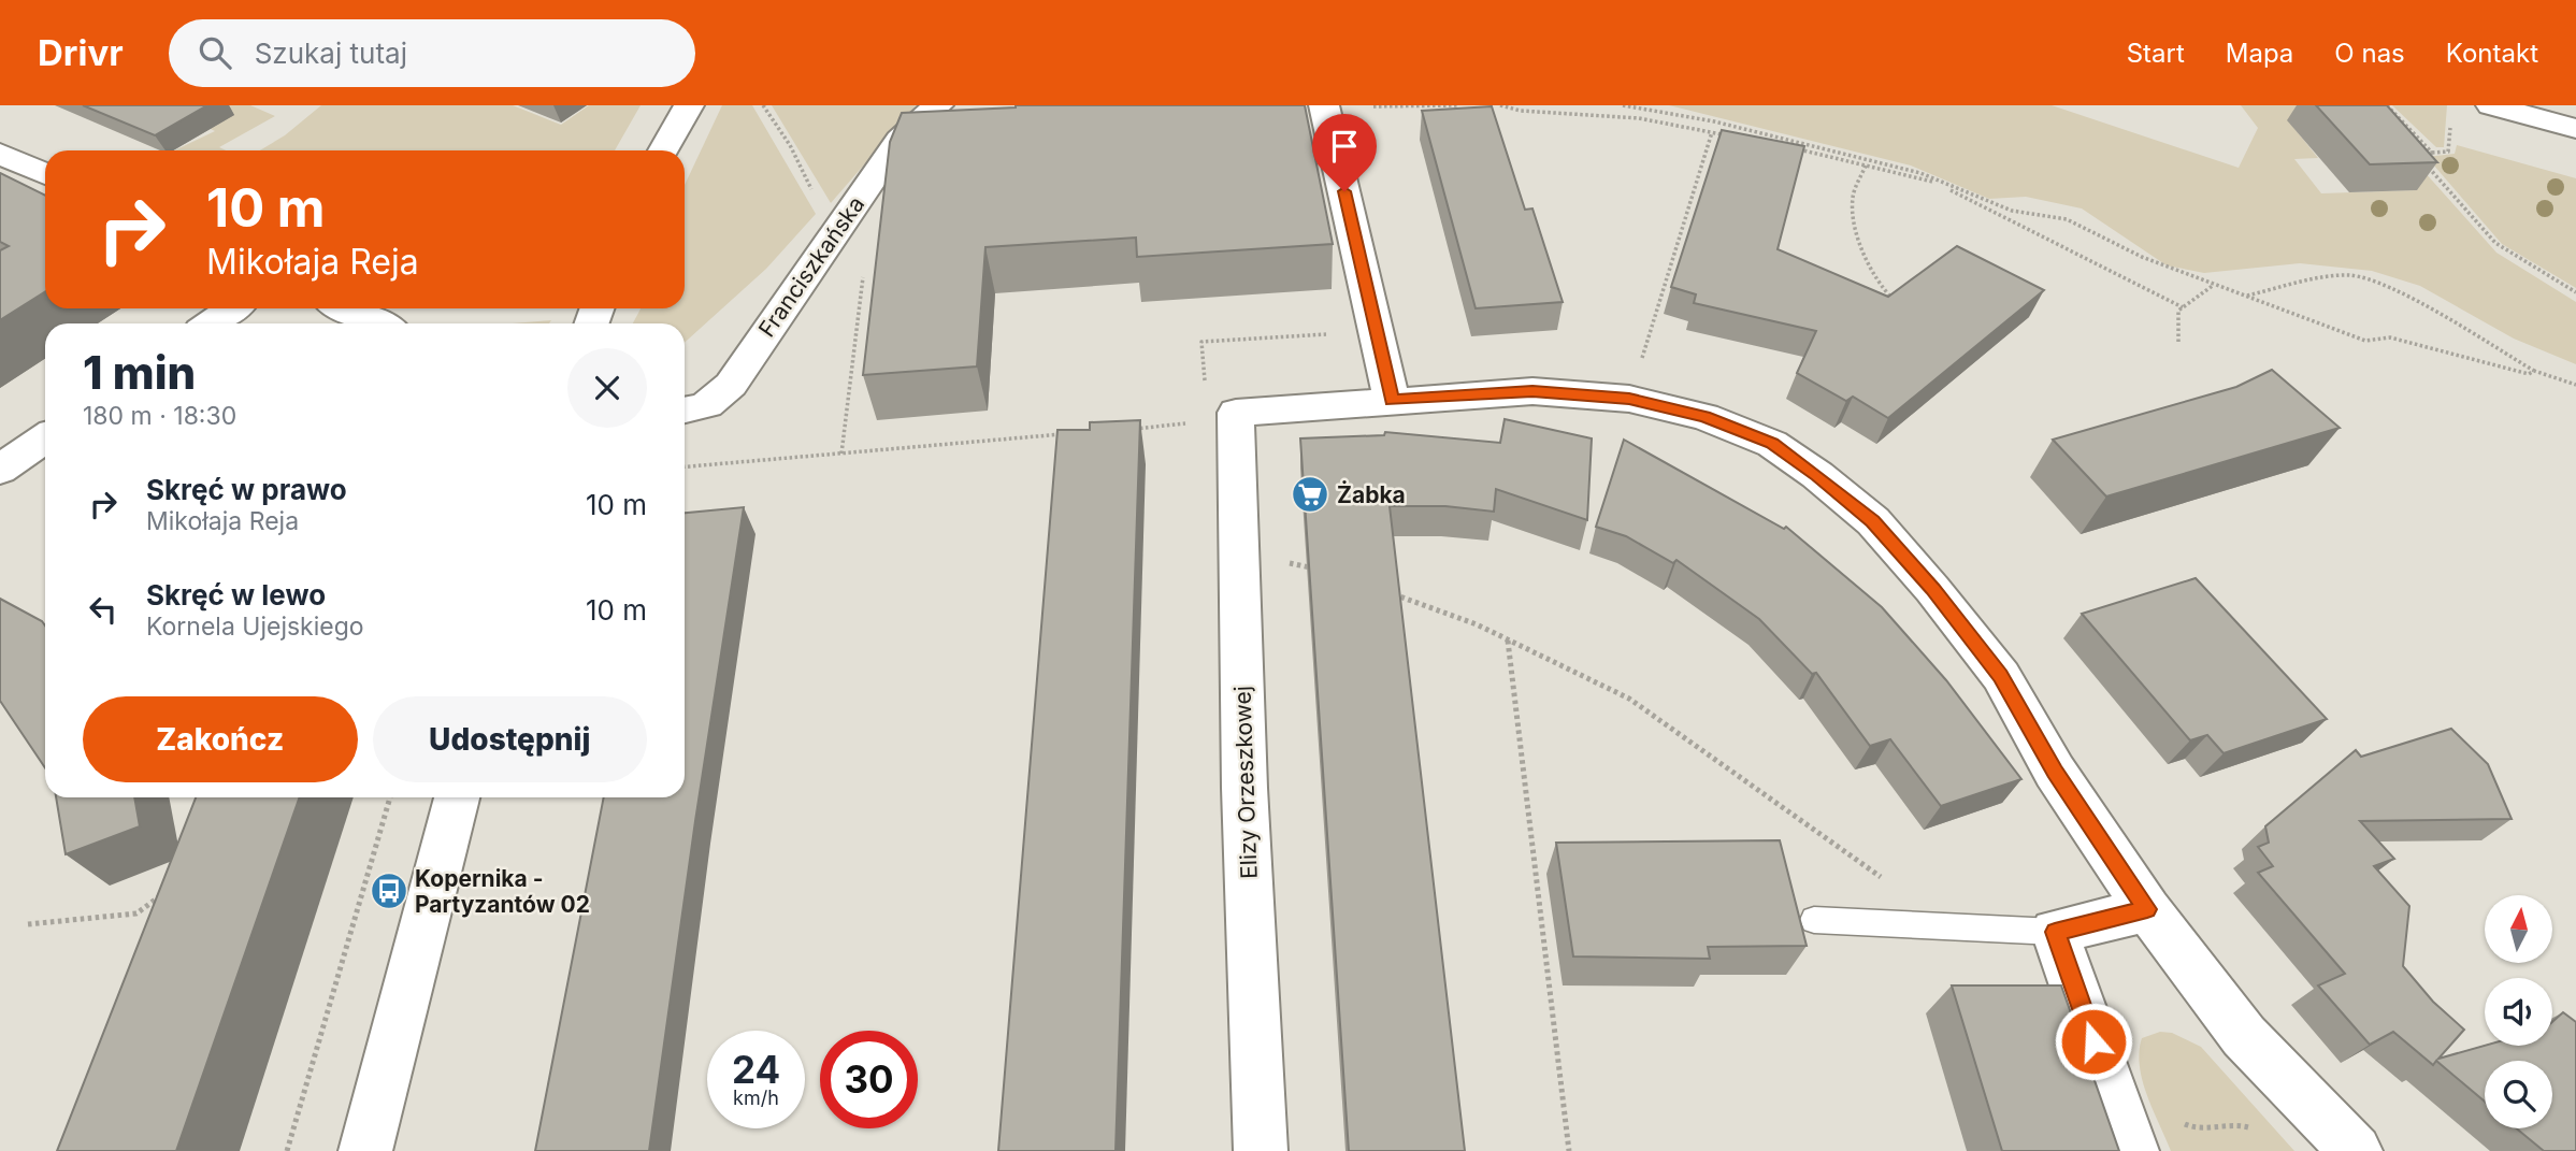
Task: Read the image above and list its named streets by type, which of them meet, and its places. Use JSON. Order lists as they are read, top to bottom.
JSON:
{
  "streets": {
    "street": ["Franciszkańska", "Elizy Orzeszkowej"]
  },
  "places": {
    "supermarket": ["Żabka"],
    "bus stop": ["Kopernika - Partyzantów 02"]
  },
  "north": "top",
  "page": {
    "header": "Drivr",
    "search": "Szukaj tutaj",
    "nav": [
      "Start",
      "Mapa",
      "O nas",
      "Kontakt"
    ],
    "turn": ["10 m", "Mikołaja Reja"],
    "heading": ["1 min", "180 m · 18:30"],
    "list": [
      {
        "name": "Skręć w prawo",
        "note": "Mikołaja Reja",
        "value": "10 m"
      },
      {
        "name": "Skręć w lewo",
        "note": "Kornela Ujejskiego",
        "value": "10 m"
      }
    ],
    "buttons": ["Zakończ", "Udostępnij"],
    "speed": "24 km/h",
    "limit": "30"
  }
}
